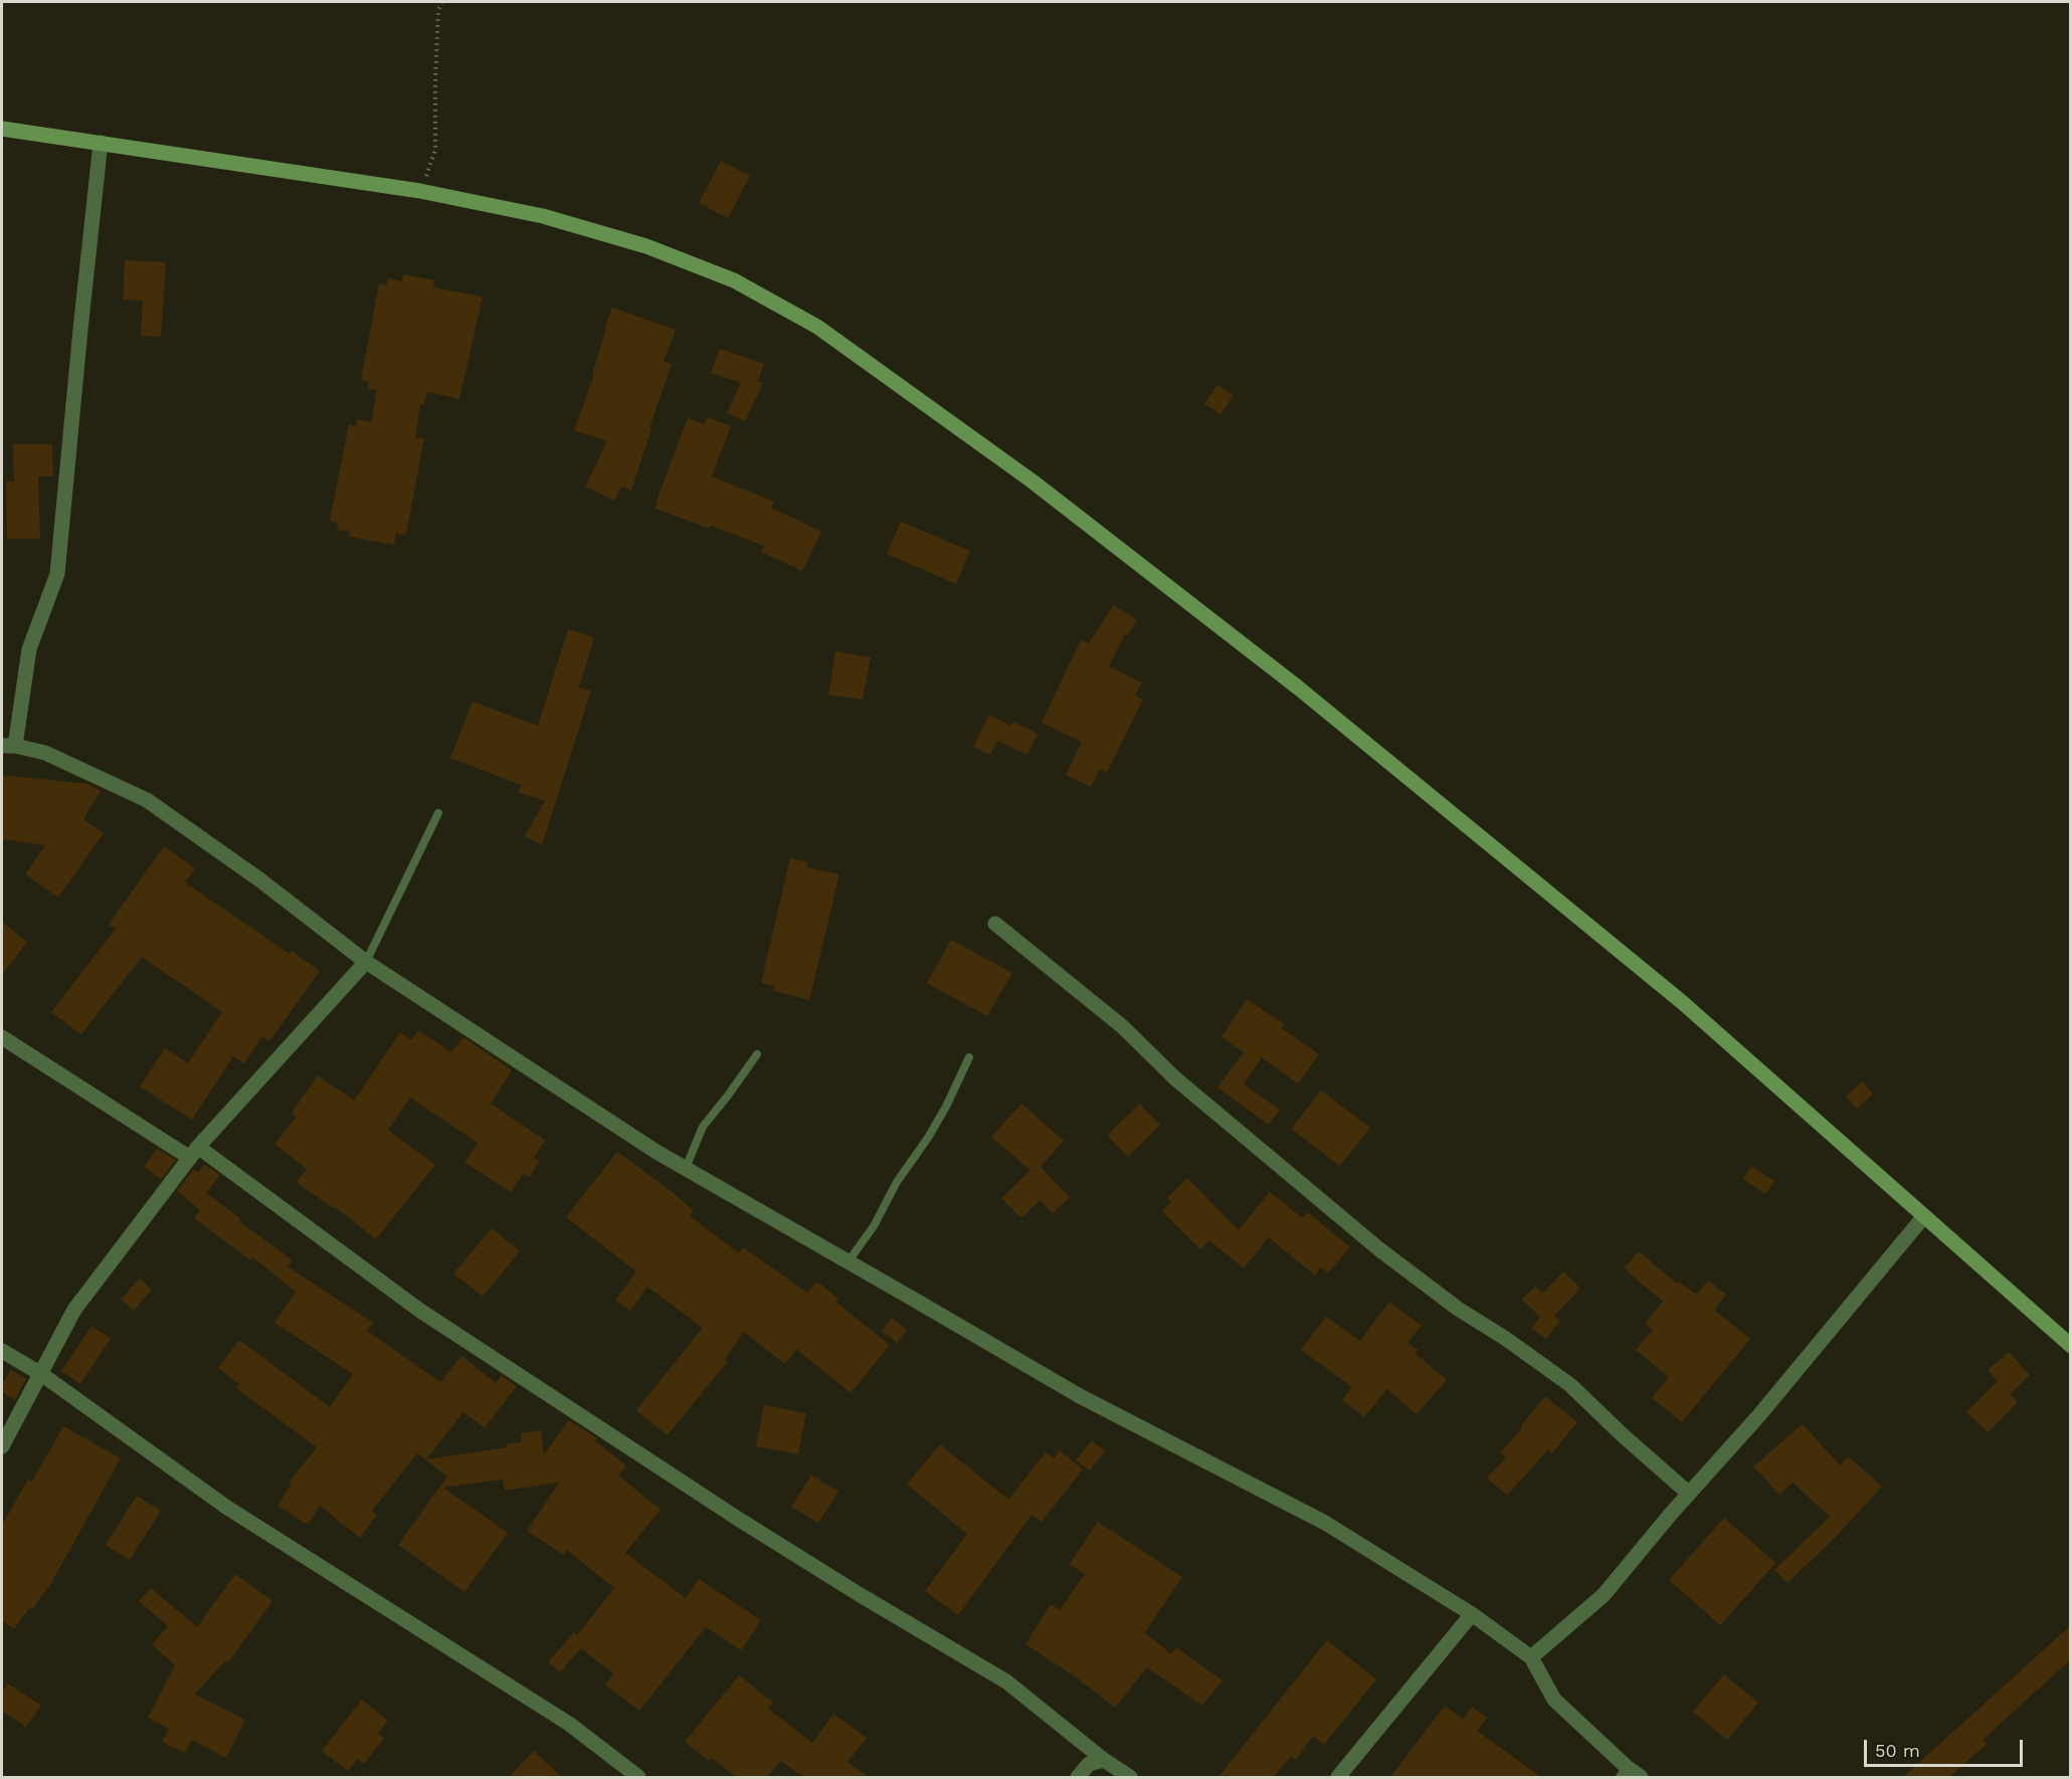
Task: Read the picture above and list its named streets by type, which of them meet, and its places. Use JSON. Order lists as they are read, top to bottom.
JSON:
{
  "scale_bar": "50 m"
}
